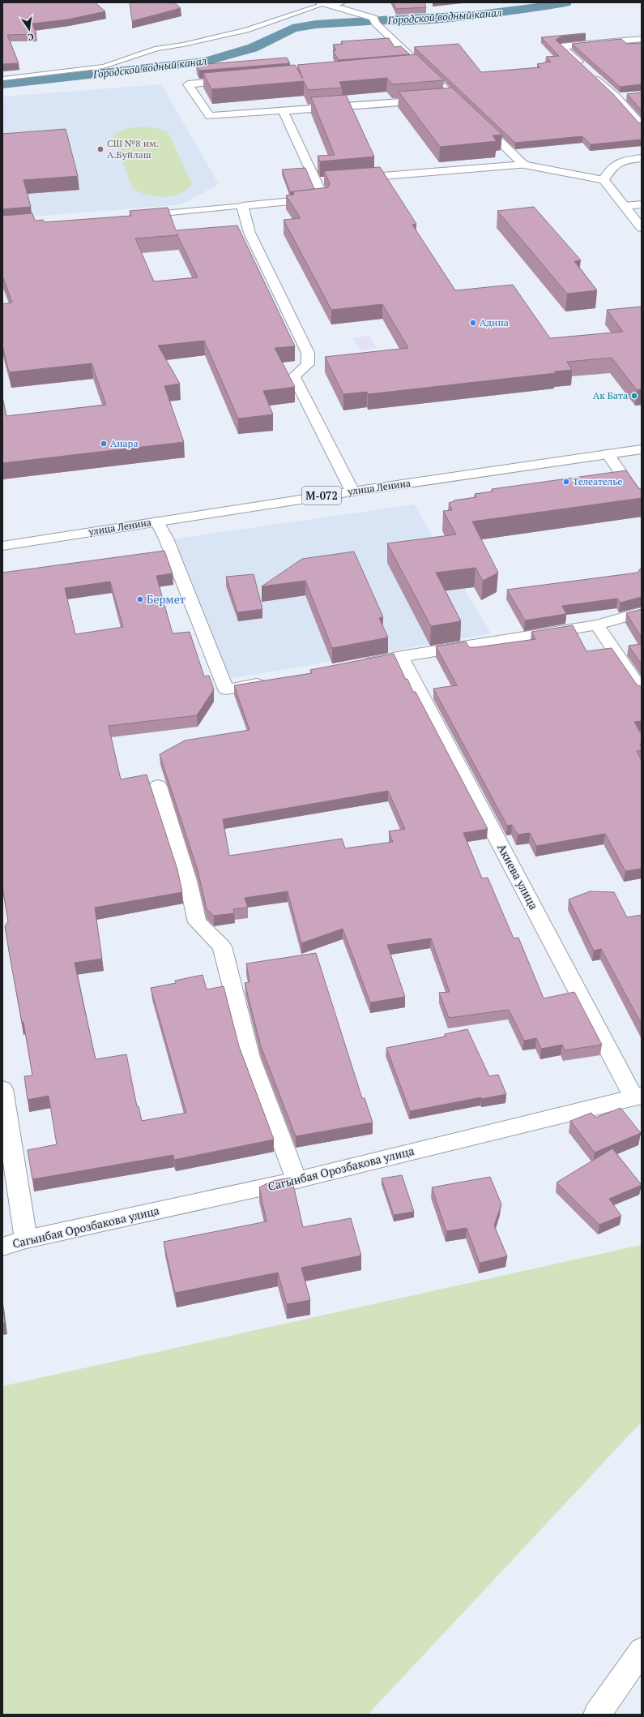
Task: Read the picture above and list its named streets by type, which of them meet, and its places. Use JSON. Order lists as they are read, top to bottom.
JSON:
{
  "streets": {
    "street": [
      "улица Ленина",
      "М-072",
      "Акиева улица",
      "Сагынбая Орозбакова улица"
    ]
  },
  "crossings": [
    ["Акиева улица", "Сагынбая Орозбакова улица"]
  ],
  "water": ["Городской водный канал"],
  "places": [
    "СШ №8 им. А.Буйлаш",
    "Адина",
    "Ак Бата",
    "Анара",
    "Телеателье",
    "Бермет"
  ],
  "north": "bottom"
}
